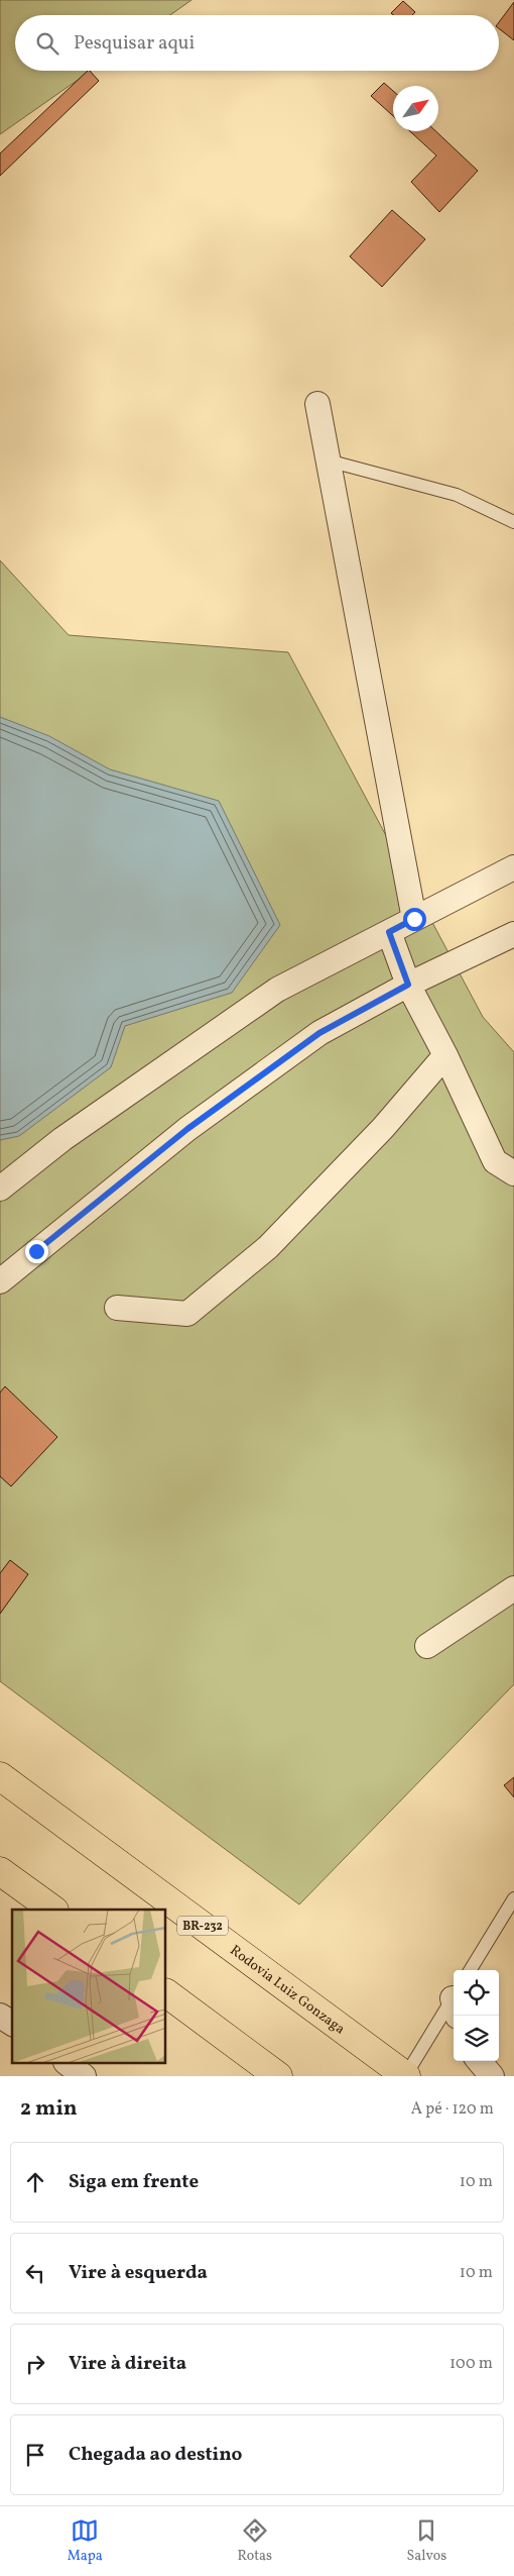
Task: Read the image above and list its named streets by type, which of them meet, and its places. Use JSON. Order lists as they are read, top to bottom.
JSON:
{
  "streets": {
    "highway": ["BR-232", "Rodovia Luiz Gonzaga"]
  },
  "north": "top right",
  "page": {
    "search": "Pesquisar aqui",
    "heading": ["2 min", "A pé · 120 m"],
    "list": [
      ["Siga em frente", "10 m"],
      ["Vire à esquerda", "10 m"],
      ["Vire à direita", "100 m"],
      "Chegada ao destino"
    ],
    "nav": ["Mapa", "Rotas", "Salvos"]
  }
}
